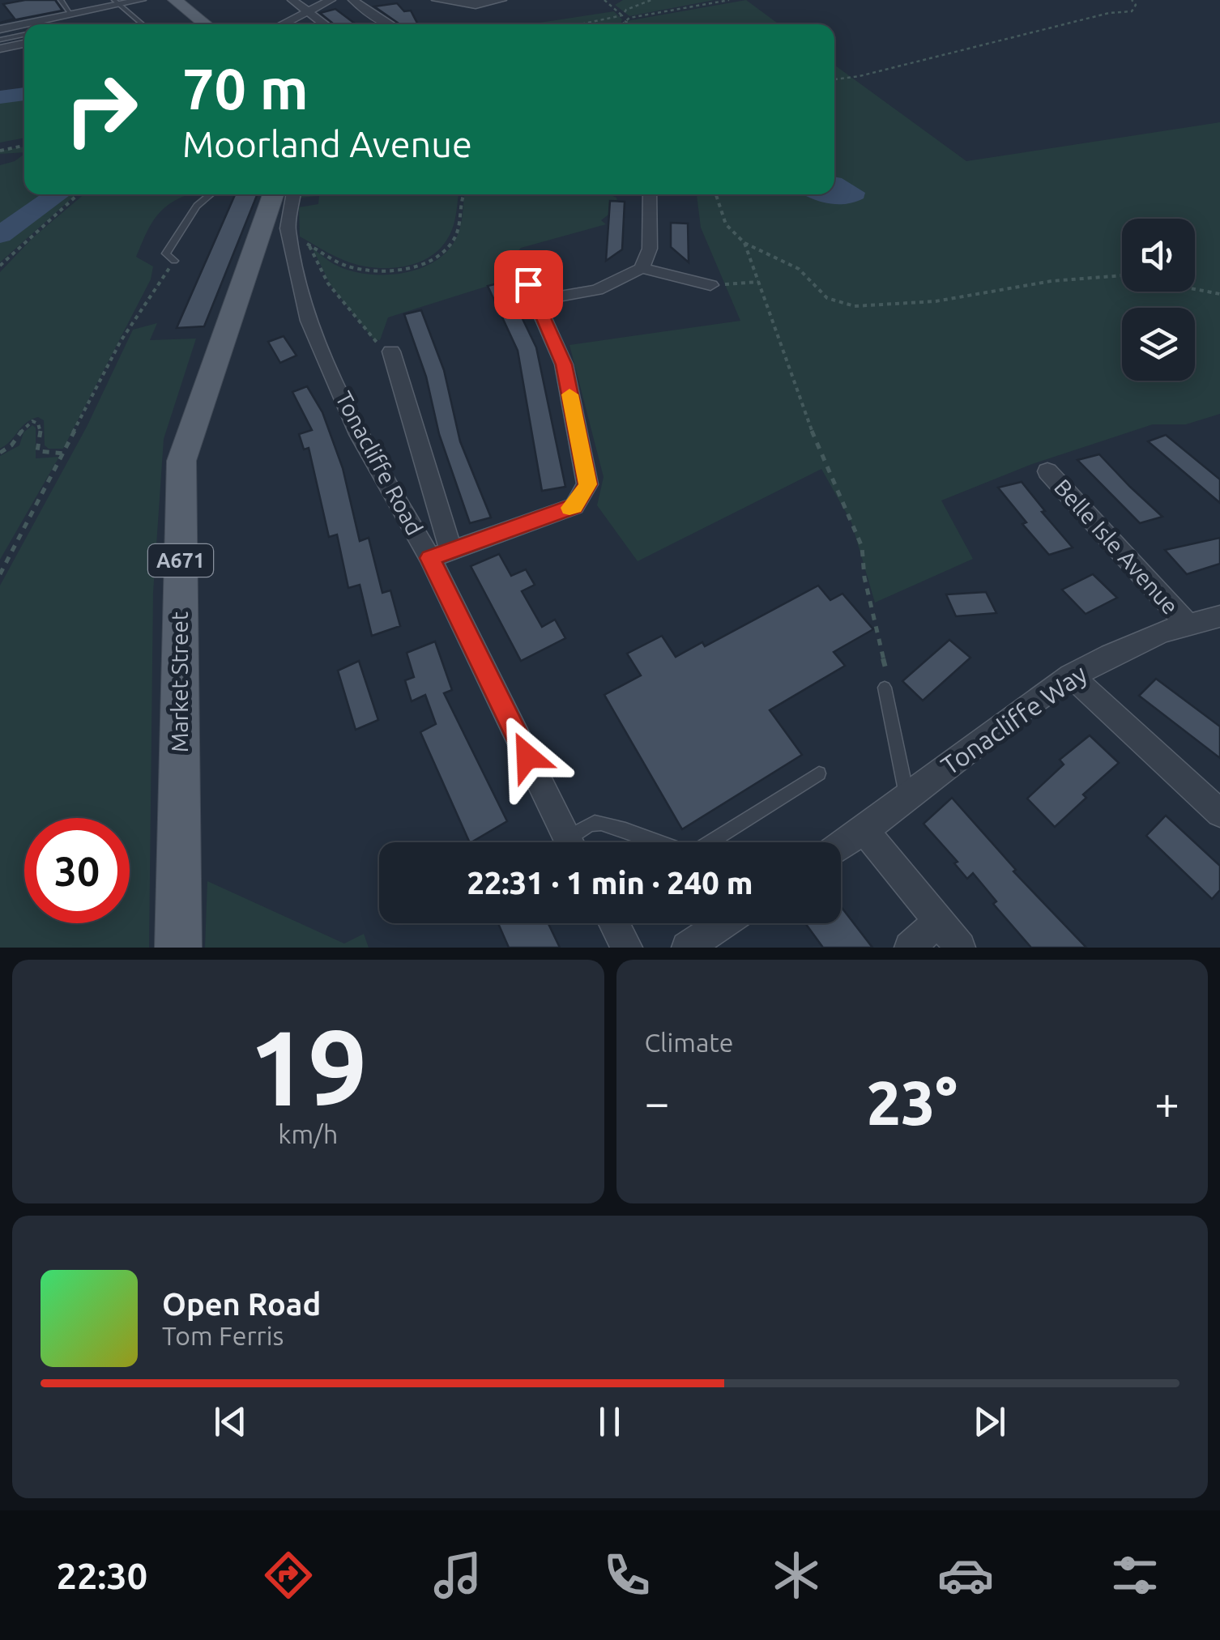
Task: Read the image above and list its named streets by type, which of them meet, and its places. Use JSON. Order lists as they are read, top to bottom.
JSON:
{
  "streets": {
    "main road": ["A671", "Market Street"],
    "street": ["Tonacliffe Road", "Belle Isle Avenue", "Tonacliffe Way"]
  },
  "crossings": [
    ["Belle Isle Avenue", "Tonacliffe Way"]
  ],
  "page": {
    "turn": ["70 m", "Moorland Avenue"],
    "limit": "30",
    "trip": "22:31 · 1 min · 240 m",
    "tile": [
      ["19", "km/h"],
      "Climate"
    ],
    "heat": ["−", "23°", "+"],
    "song": ["Open Road", "Tom Ferris"],
    "tabs": "22:30"
  }
}
